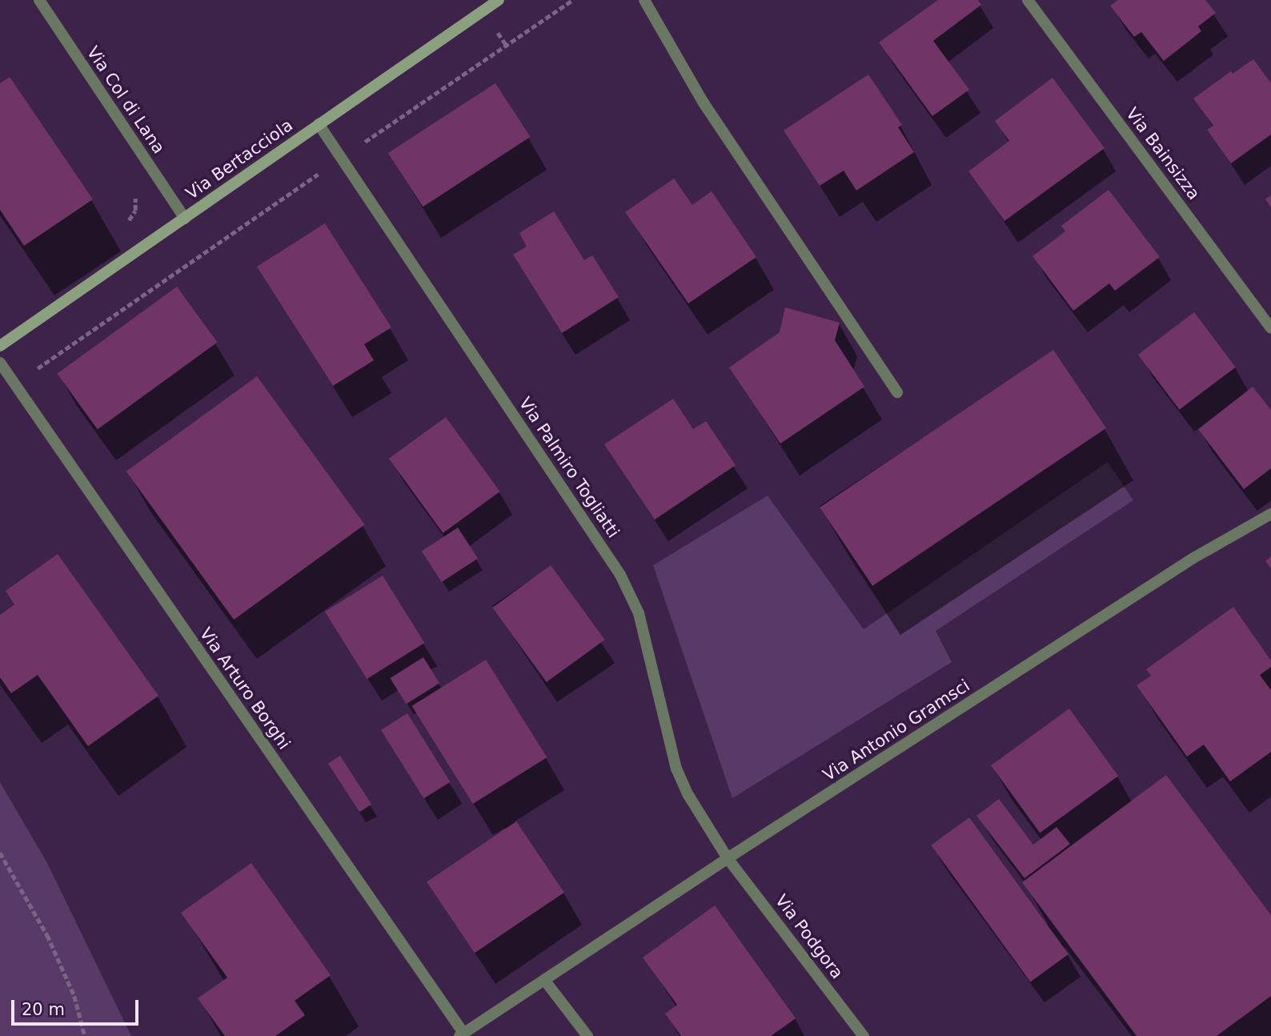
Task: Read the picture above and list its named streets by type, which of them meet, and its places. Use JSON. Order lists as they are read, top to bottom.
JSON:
{
  "streets": {
    "street": [
      "Via Col di Lana",
      "Via Bainsizza",
      "Via Bertacciola",
      "Via Palmiro Togliatti",
      "Via Arturo Borghi",
      "Via Antonio Gramsci",
      "Via Podgora"
    ]
  },
  "crossings": [
    ["Via Col di Lana", "Via Bertacciola"],
    ["Via Bertacciola", "Via Palmiro Togliatti"],
    ["Via Palmiro Togliatti", "Via Antonio Gramsci"],
    ["Via Palmiro Togliatti", "Via Podgora"],
    ["Via Arturo Borghi", "Via Antonio Gramsci"],
    ["Via Antonio Gramsci", "Via Podgora"]
  ],
  "scale_bar": "20 m"
}
